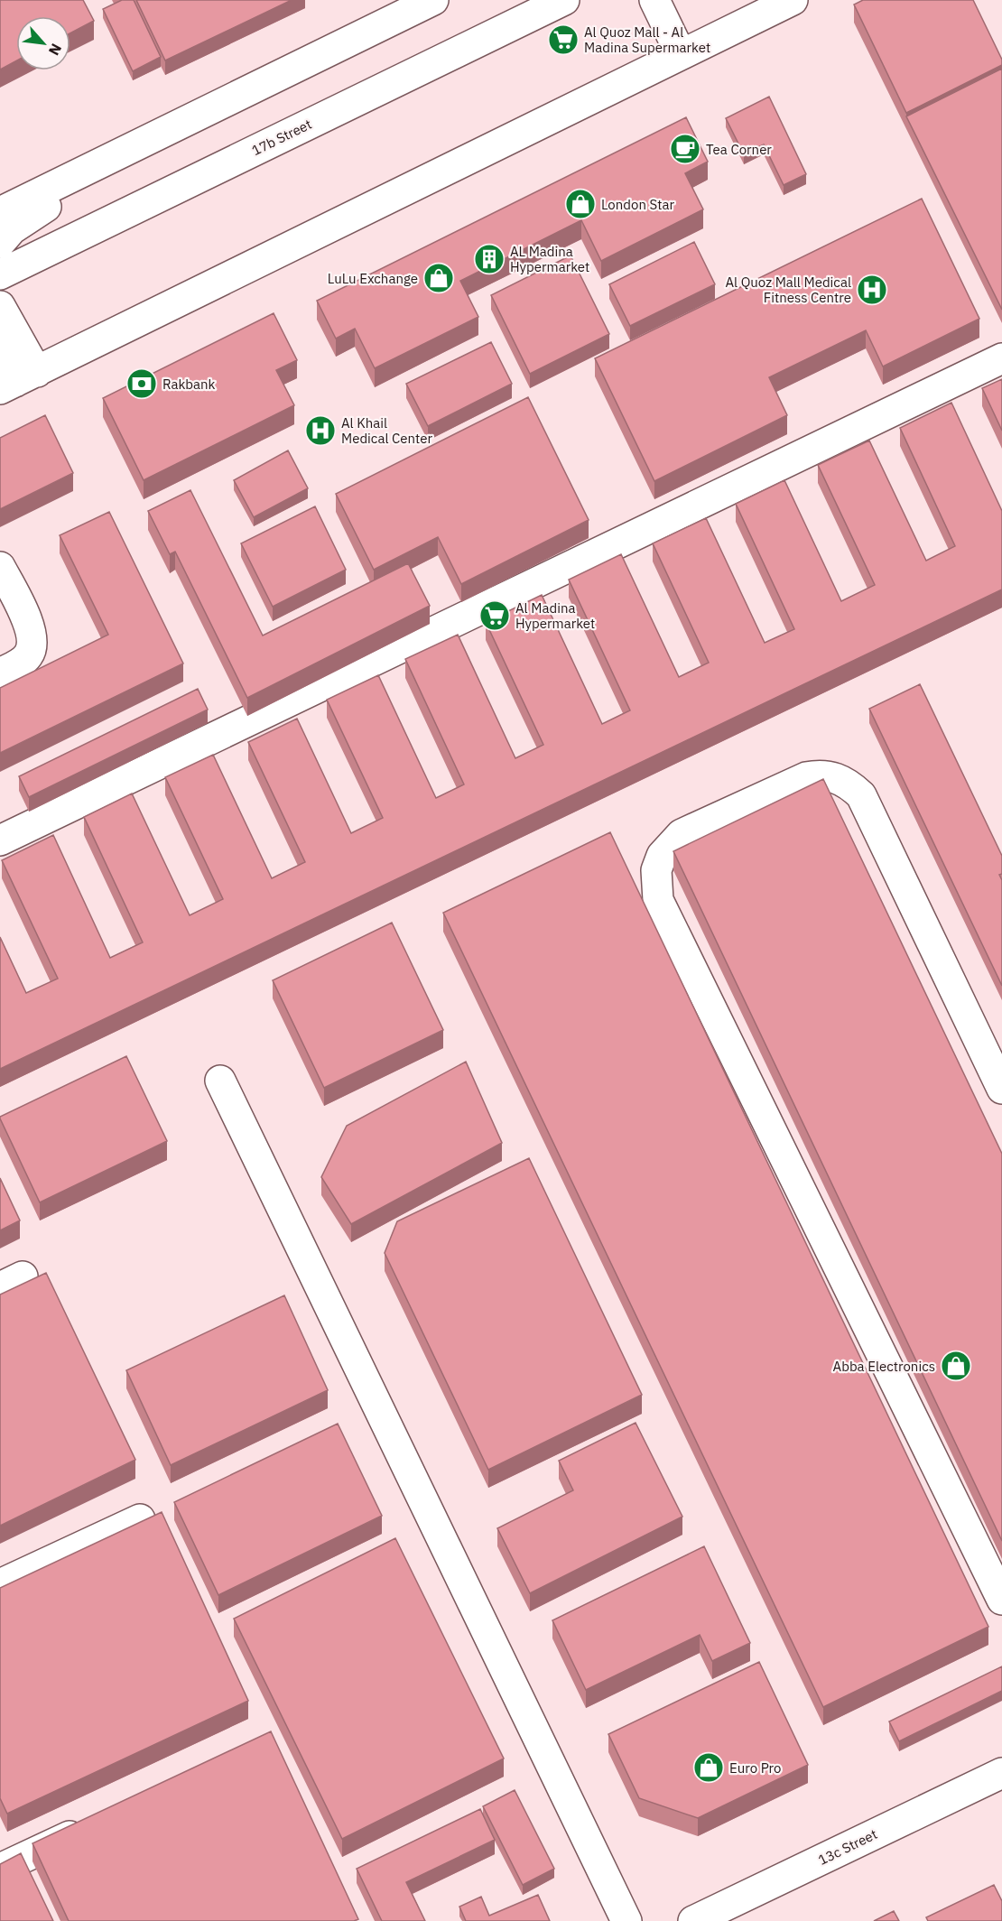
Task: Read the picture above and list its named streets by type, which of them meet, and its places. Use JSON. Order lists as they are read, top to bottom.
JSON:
{
  "streets": {
    "street": ["17b Street", "13c Street"]
  },
  "places": {
    "supermarket": ["Al Quoz Mall - Al Madina Supermarket", "Al Madina Hypermarket"],
    "cafe": ["Tea Corner"],
    "shop": [
      "London Star",
      "LuLu Exchange",
      "Abba Electronics",
      "Euro Pro"
    ],
    "building": ["AL Madina Hypermarket"],
    "hospital": ["Al Quoz Mall Medical Fitness Centre", "Al Khail Medical Center"],
    "bank": ["Rakbank"]
  },
  "north": "bottom right"
}
